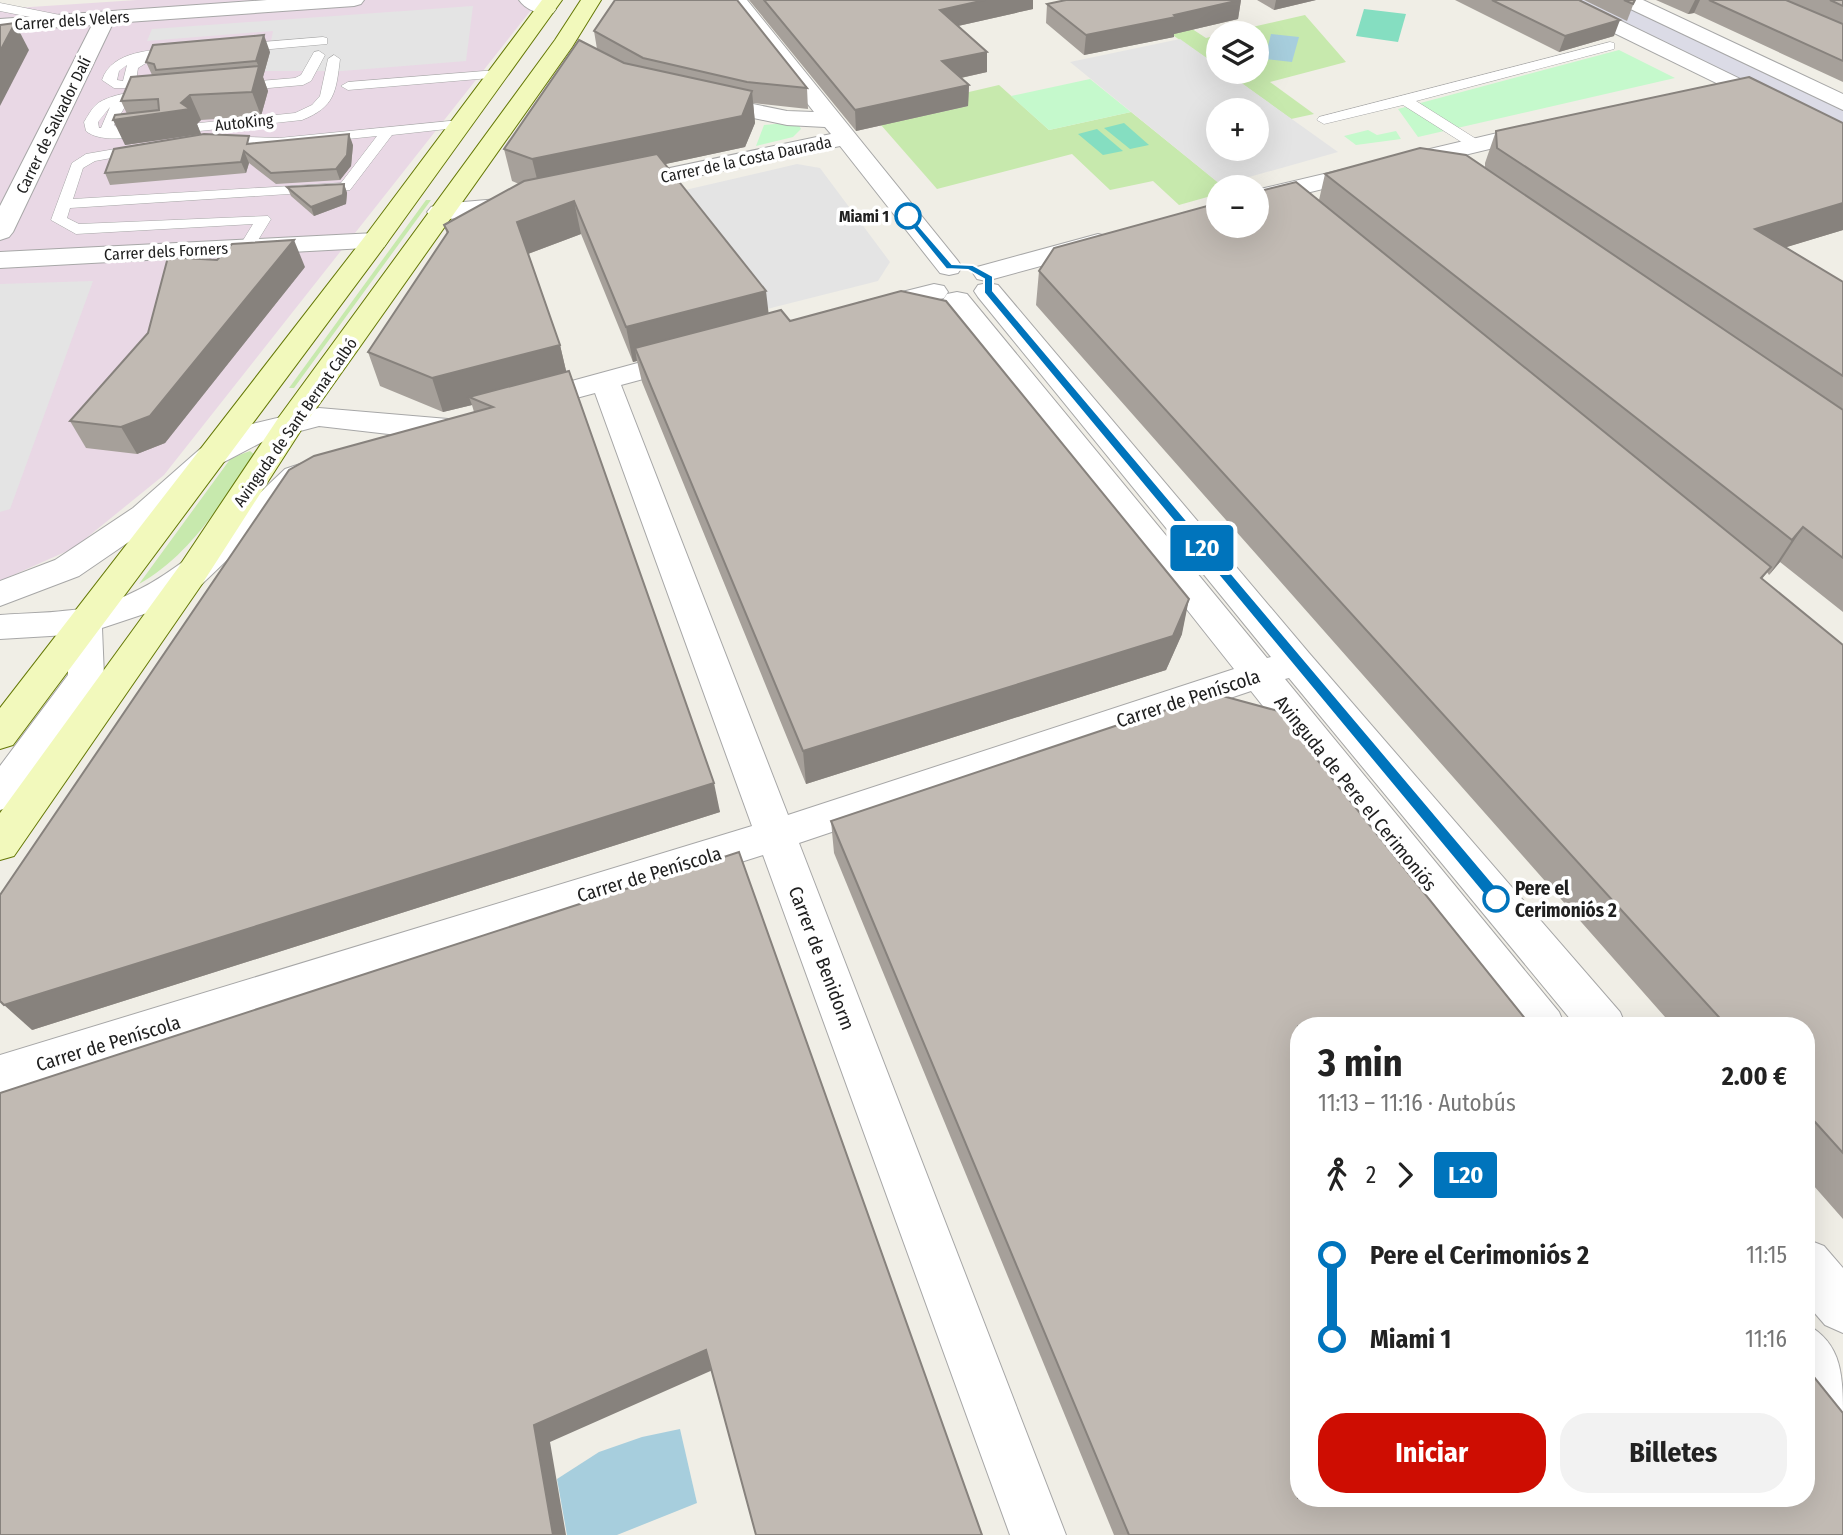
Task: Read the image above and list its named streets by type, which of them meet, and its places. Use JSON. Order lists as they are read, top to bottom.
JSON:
{
  "streets": {
    "main road": ["Avinguda de Sant Bernat Calbó"],
    "street": [
      "Carrer dels Velers",
      "Carrer de Salvador Dalí",
      "Carrer de la Costa Daurada",
      "Carrer dels Forners",
      "Carrer de Peníscola",
      "Avinguda de Pere el Cerimoniós",
      "Carrer de Benidorm"
    ],
    "lane": ["AutoKing"]
  },
  "crossings": [
    ["Carrer dels Velers", "Carrer de Salvador Dalí"],
    ["Carrer de Peníscola", "Avinguda de Pere el Cerimoniós"],
    ["Carrer de Peníscola", "Carrer de Benidorm"]
  ],
  "places": ["Miami 1", "Pere el Cerimoniós 2"],
  "lines": ["bus line L20"],
  "page": {
    "on_map": "L20",
    "map_buttons": ["+", "−"],
    "heading": ["3 min", "11:13 – 11:16 · Autobús", "2.00 €"],
    "legs": ["2", "L20"],
    "list": [
      {
        "name": "Pere el Cerimoniós 2",
        "value": "11:15"
      },
      {
        "name": "Miami 1",
        "value": "11:16"
      }
    ],
    "buttons": ["Iniciar", "Billetes"]
  }
}
